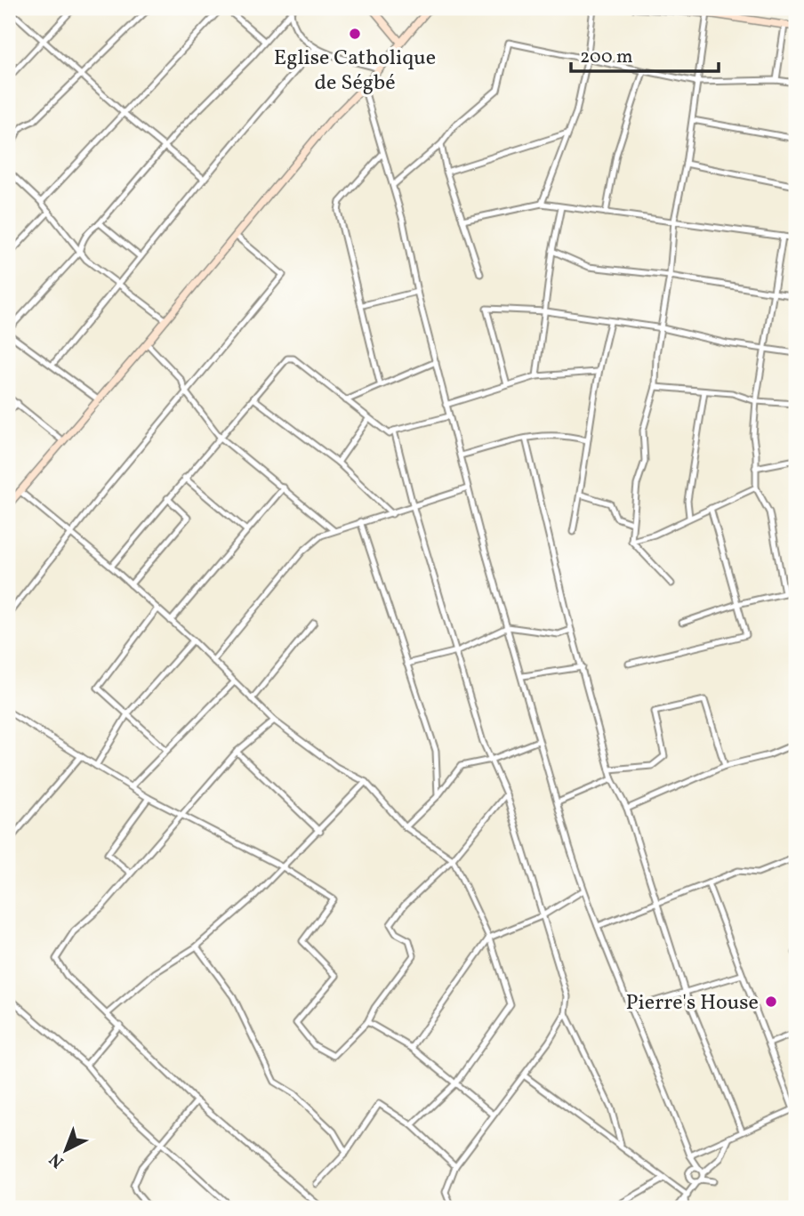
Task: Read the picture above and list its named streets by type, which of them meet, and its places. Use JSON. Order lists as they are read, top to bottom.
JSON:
{
  "places": ["Eglise Catholique de Ségbé", "Pierre's House"],
  "scale_bar": "200 m",
  "north": "bottom left"
}
